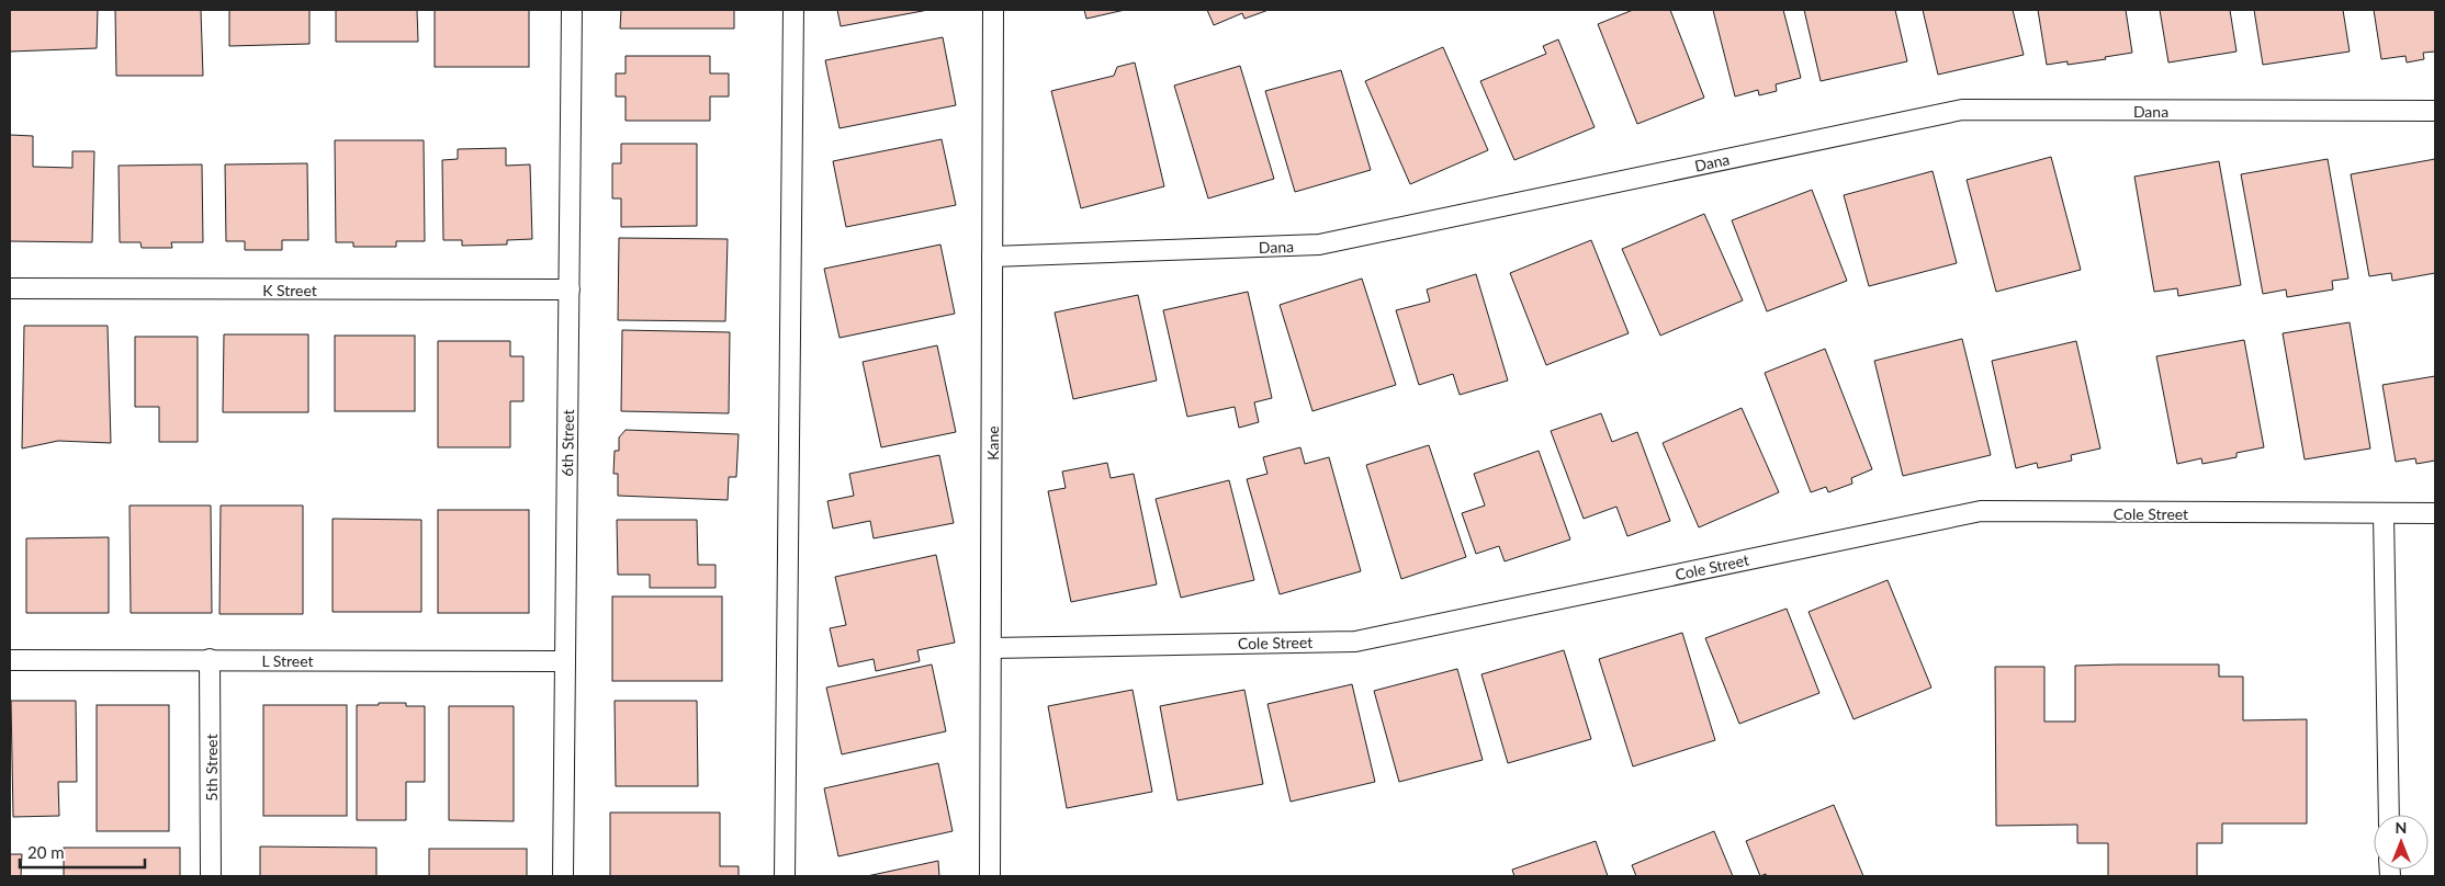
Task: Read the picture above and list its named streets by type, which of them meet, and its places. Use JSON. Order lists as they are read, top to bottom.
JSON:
{
  "streets": {
    "lane": [
      "Dana",
      "K Street",
      "6th Street",
      "Kane",
      "Cole Street",
      "L Street",
      "5th Street"
    ]
  },
  "crossings": [
    ["Dana", "Kane"],
    ["K Street", "6th Street"],
    ["6th Street", "L Street"],
    ["Kane", "Cole Street"],
    ["L Street", "5th Street"]
  ],
  "scale_bar": "20 m",
  "north": "top"
}
